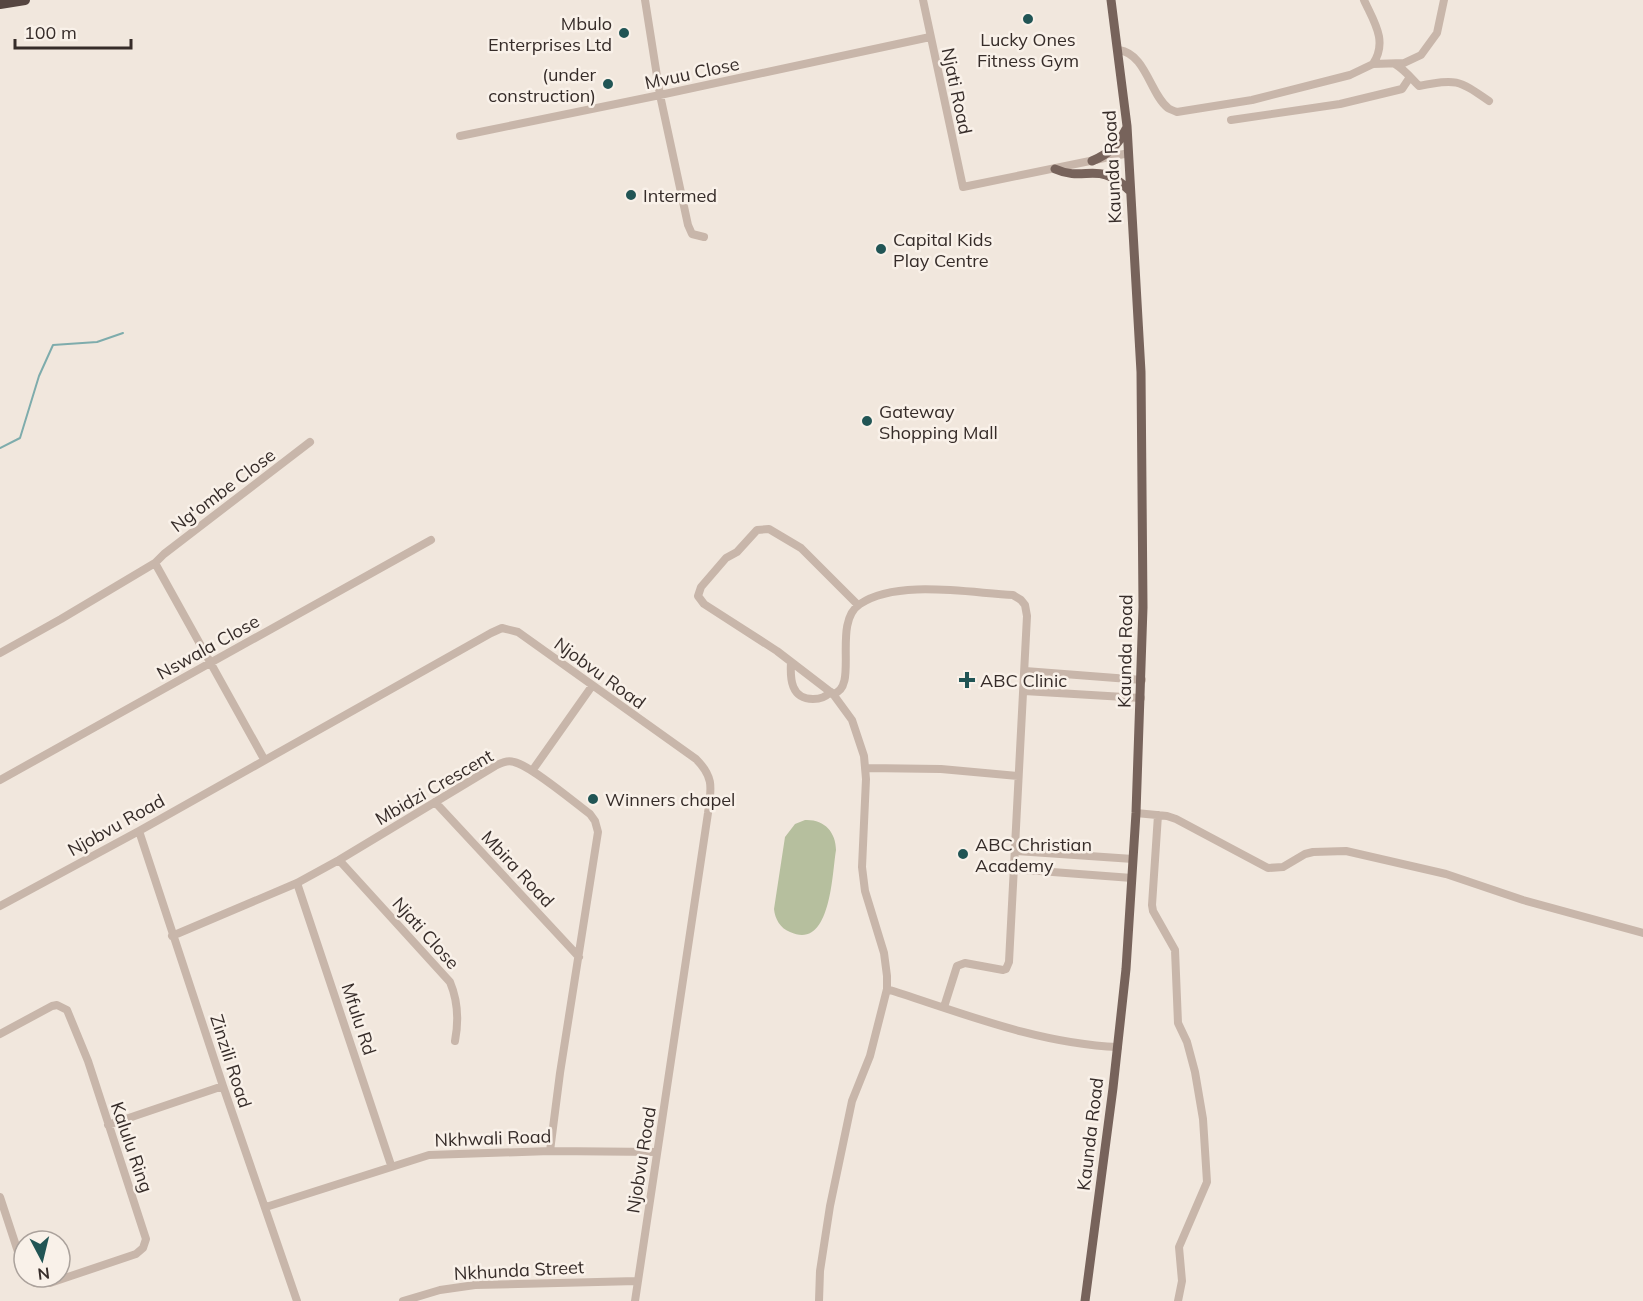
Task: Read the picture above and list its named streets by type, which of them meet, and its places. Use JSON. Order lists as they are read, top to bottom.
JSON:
{
  "streets": {
    "main road": ["Kaunda Road"],
    "street": [
      "Mvuu Close",
      "Njati Road",
      "Ng'ombe Close",
      "Nswala Close",
      "Njobvu Road",
      "Mbidzi Crescent",
      "Mbira Road",
      "Njati Close",
      "Mfulu Rd",
      "Zinzili Road",
      "Nkhwali Road",
      "Kalulu Ring",
      "Nkhunda Street"
    ]
  },
  "crossings": [
    ["Mvuu Close", "Njati Road"],
    ["Njobvu Road", "Zinzili Road"],
    ["Njobvu Road", "Nkhwali Road"],
    ["Njobvu Road", "Nkhunda Street"],
    ["Mbidzi Crescent", "Mbira Road"],
    ["Mbidzi Crescent", "Njati Close"],
    ["Mbidzi Crescent", "Mfulu Rd"],
    ["Mbidzi Crescent", "Zinzili Road"],
    ["Mbidzi Crescent", "Nkhwali Road"],
    ["Mfulu Rd", "Nkhwali Road"],
    ["Zinzili Road", "Nkhwali Road"]
  ],
  "places": {
    "other": [
      "Lucky Ones Fitness Gym",
      "Mbulo Enterprises Ltd",
      "(under construction)",
      "Intermed",
      "Capital Kids Play Centre",
      "Gateway Shopping Mall",
      "Winners chapel",
      "ABC Christian Academy"
    ],
    "health": ["ABC Clinic"]
  },
  "scale_bar": "100 m",
  "north": "bottom"
}
